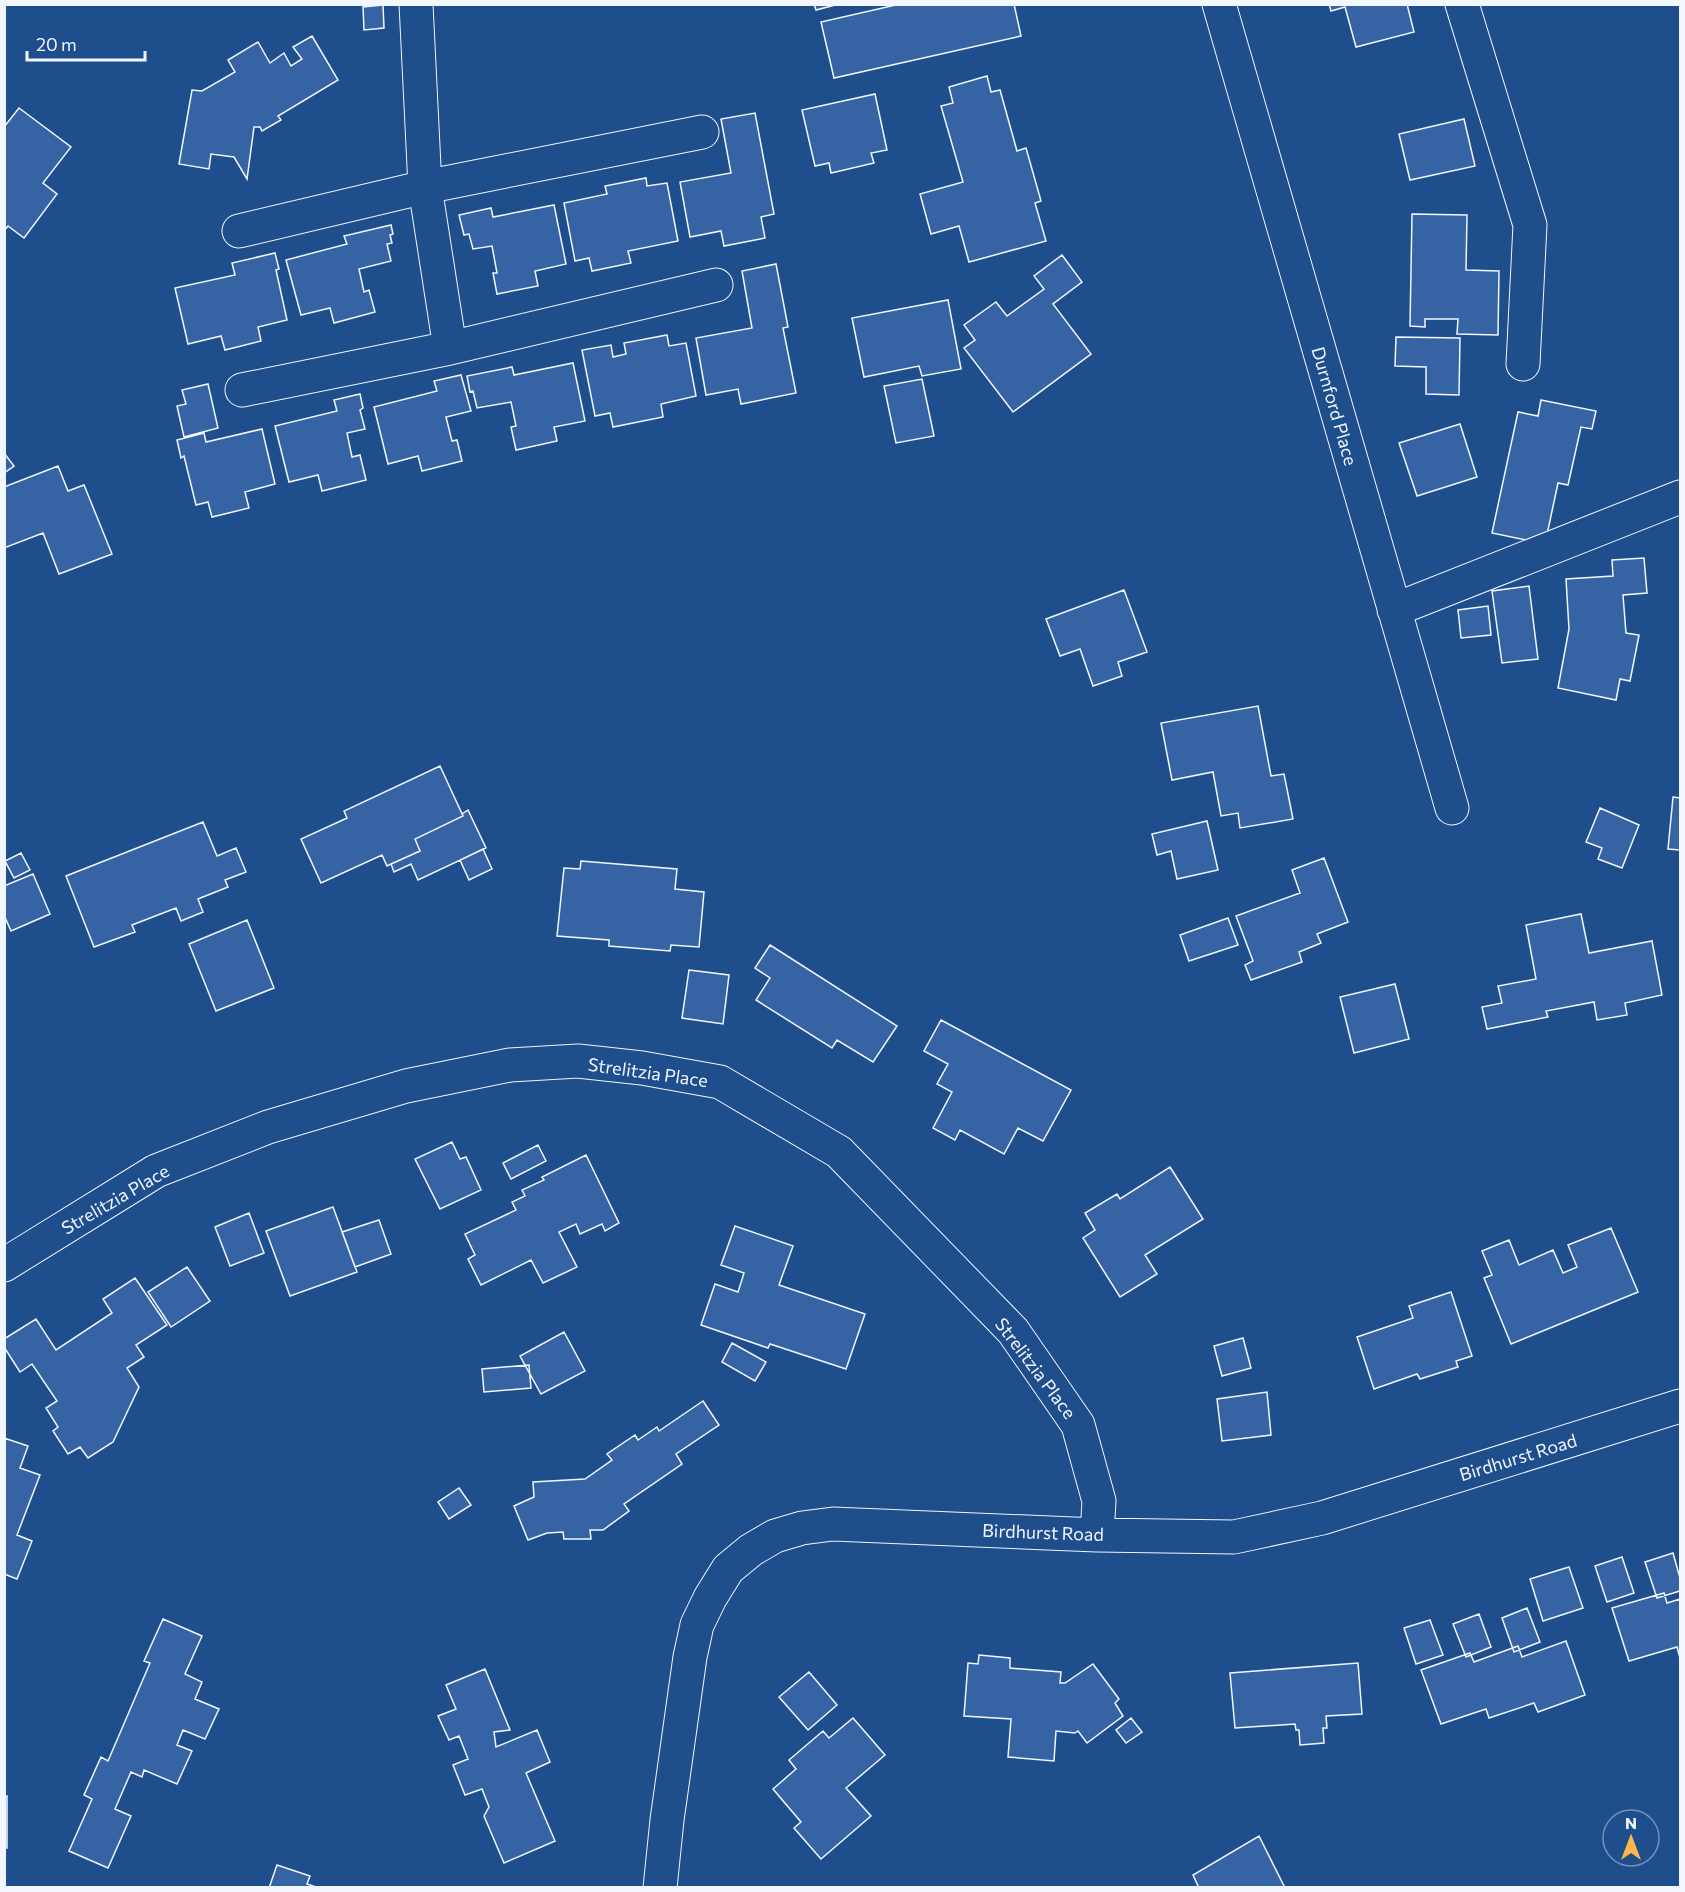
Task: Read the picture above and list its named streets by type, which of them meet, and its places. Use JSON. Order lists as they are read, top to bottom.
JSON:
{
  "streets": {
    "street": ["Durnford Place", "Strelitzia Place", "Birdhurst Road"]
  },
  "crossings": [
    ["Strelitzia Place", "Birdhurst Road"]
  ],
  "scale_bar": "20 m",
  "north": "top"
}
